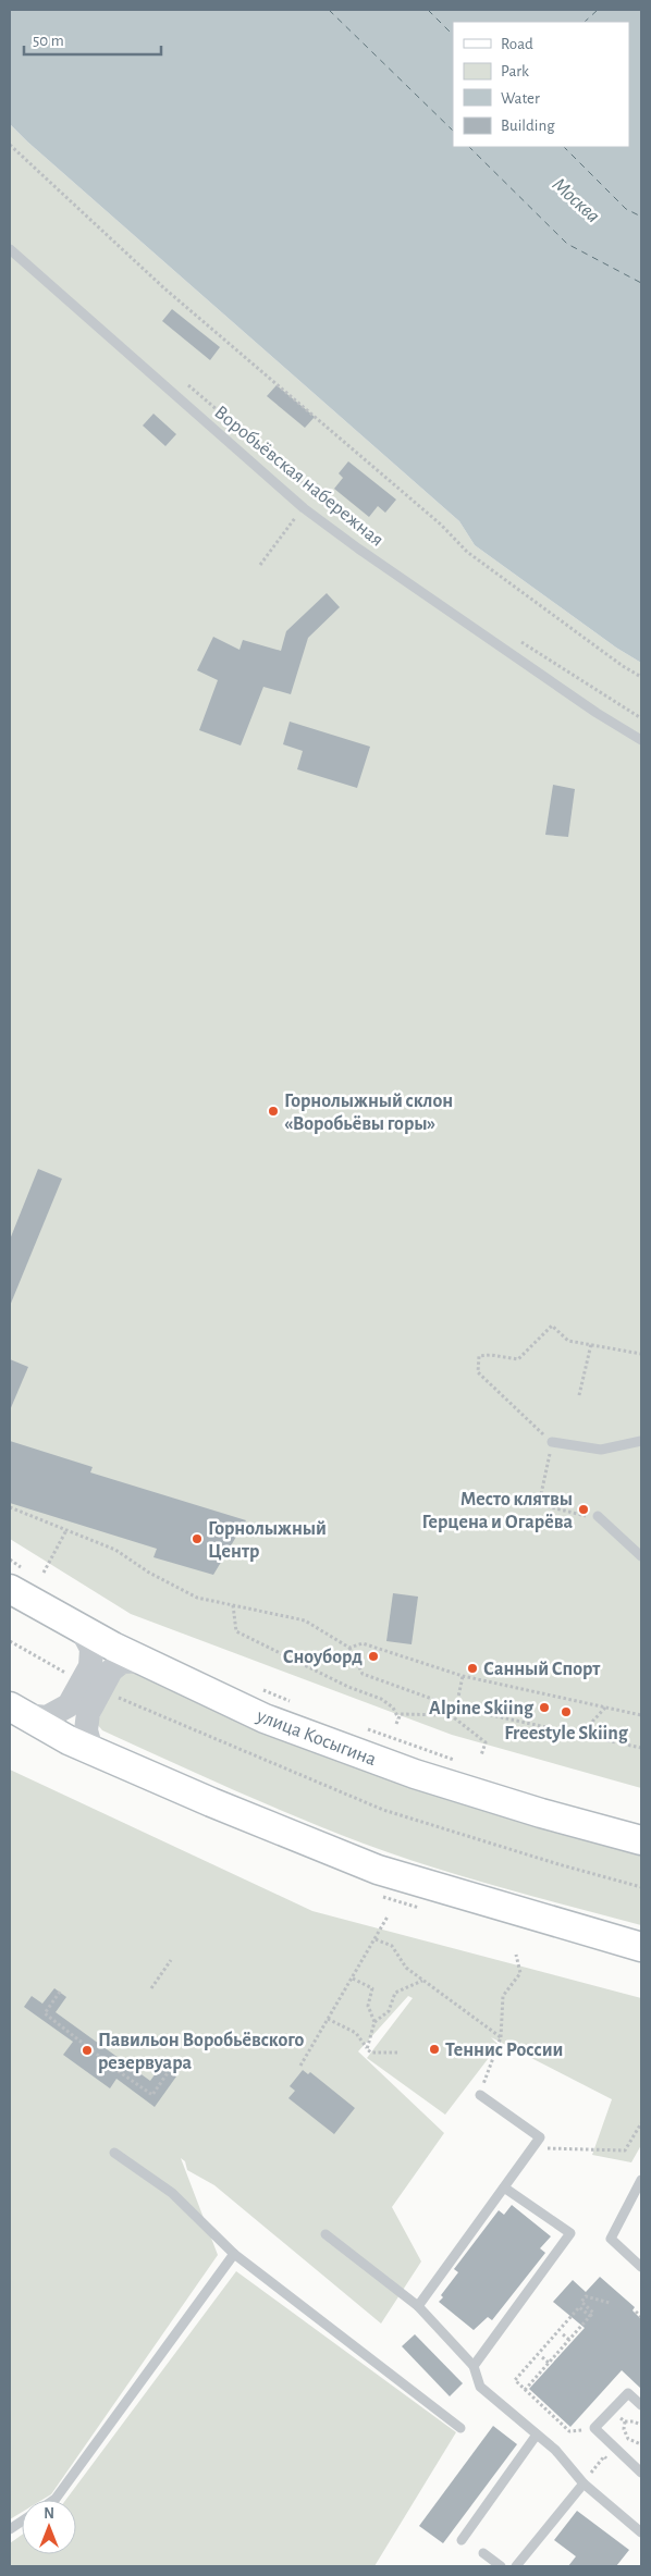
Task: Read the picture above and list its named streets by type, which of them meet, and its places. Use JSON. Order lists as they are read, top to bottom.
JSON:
{
  "streets": {
    "main road": ["улица Косыгина"],
    "lane": ["Воробьёвская набережная"]
  },
  "water": ["Москва"],
  "places": [
    "Горнолыжный склон «Воробьёвы горы»",
    "Место клятвы Герцена и Огарёва",
    "Горнолыжный Центр",
    "Сноуборд",
    "Санный Спорт",
    "Alpine Skiing",
    "Freestyle Skiing",
    "Теннис России",
    "Павильон Воробьёвского резервуара"
  ],
  "legend": [
    "Road",
    "Park",
    "Water",
    "Building"
  ],
  "scale_bar": "50 m",
  "north": "top"
}
